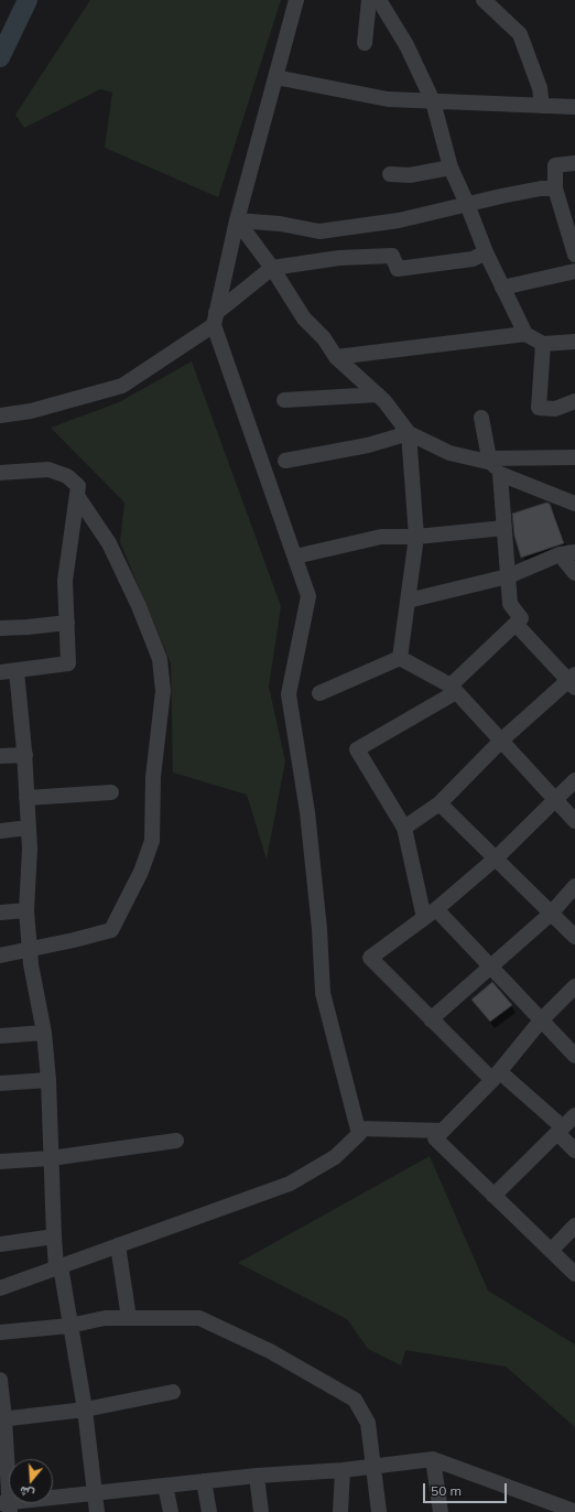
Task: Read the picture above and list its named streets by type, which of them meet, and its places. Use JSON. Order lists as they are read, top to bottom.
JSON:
{
  "scale_bar": "50 m",
  "north": "bottom"
}
